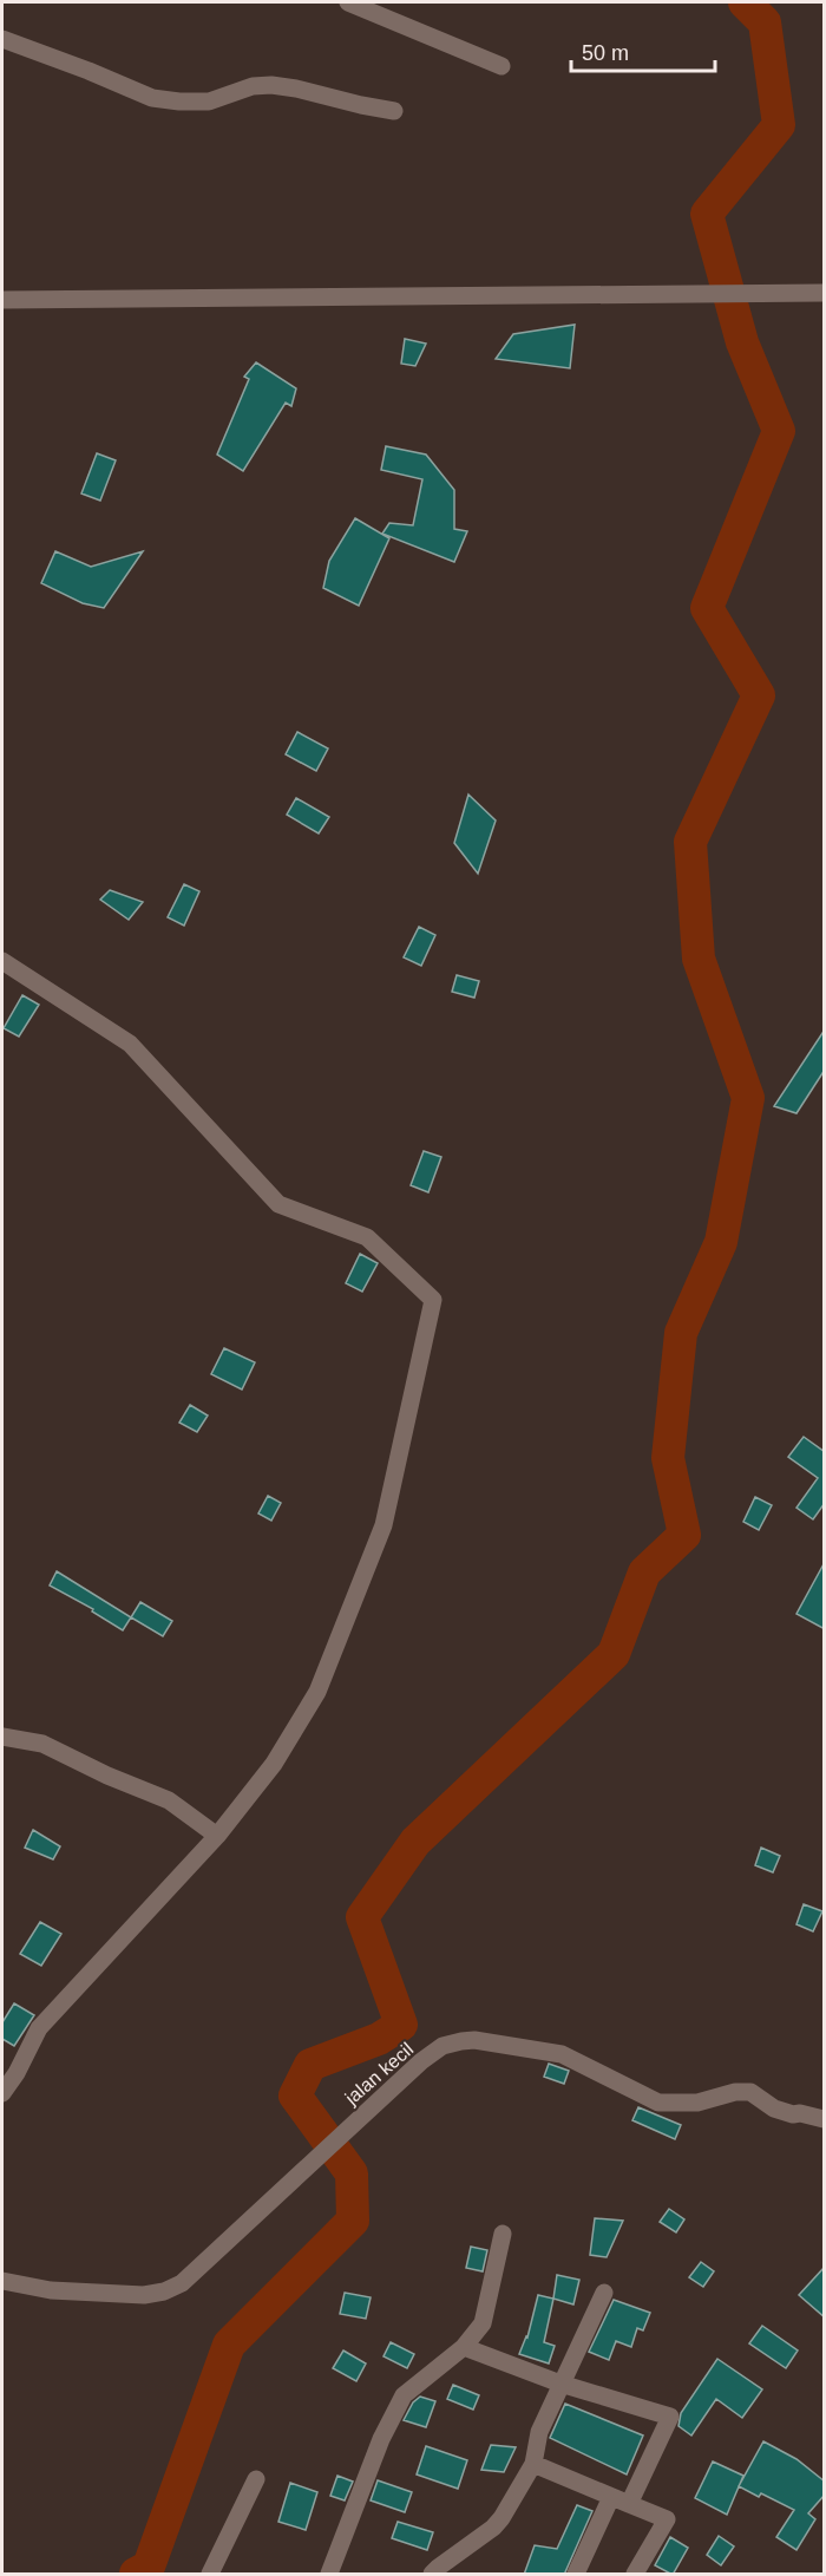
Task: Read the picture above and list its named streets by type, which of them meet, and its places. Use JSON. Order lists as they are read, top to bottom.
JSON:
{
  "streets": {
    "street": ["jalan kecil"]
  },
  "scale_bar": "50 m"
}
